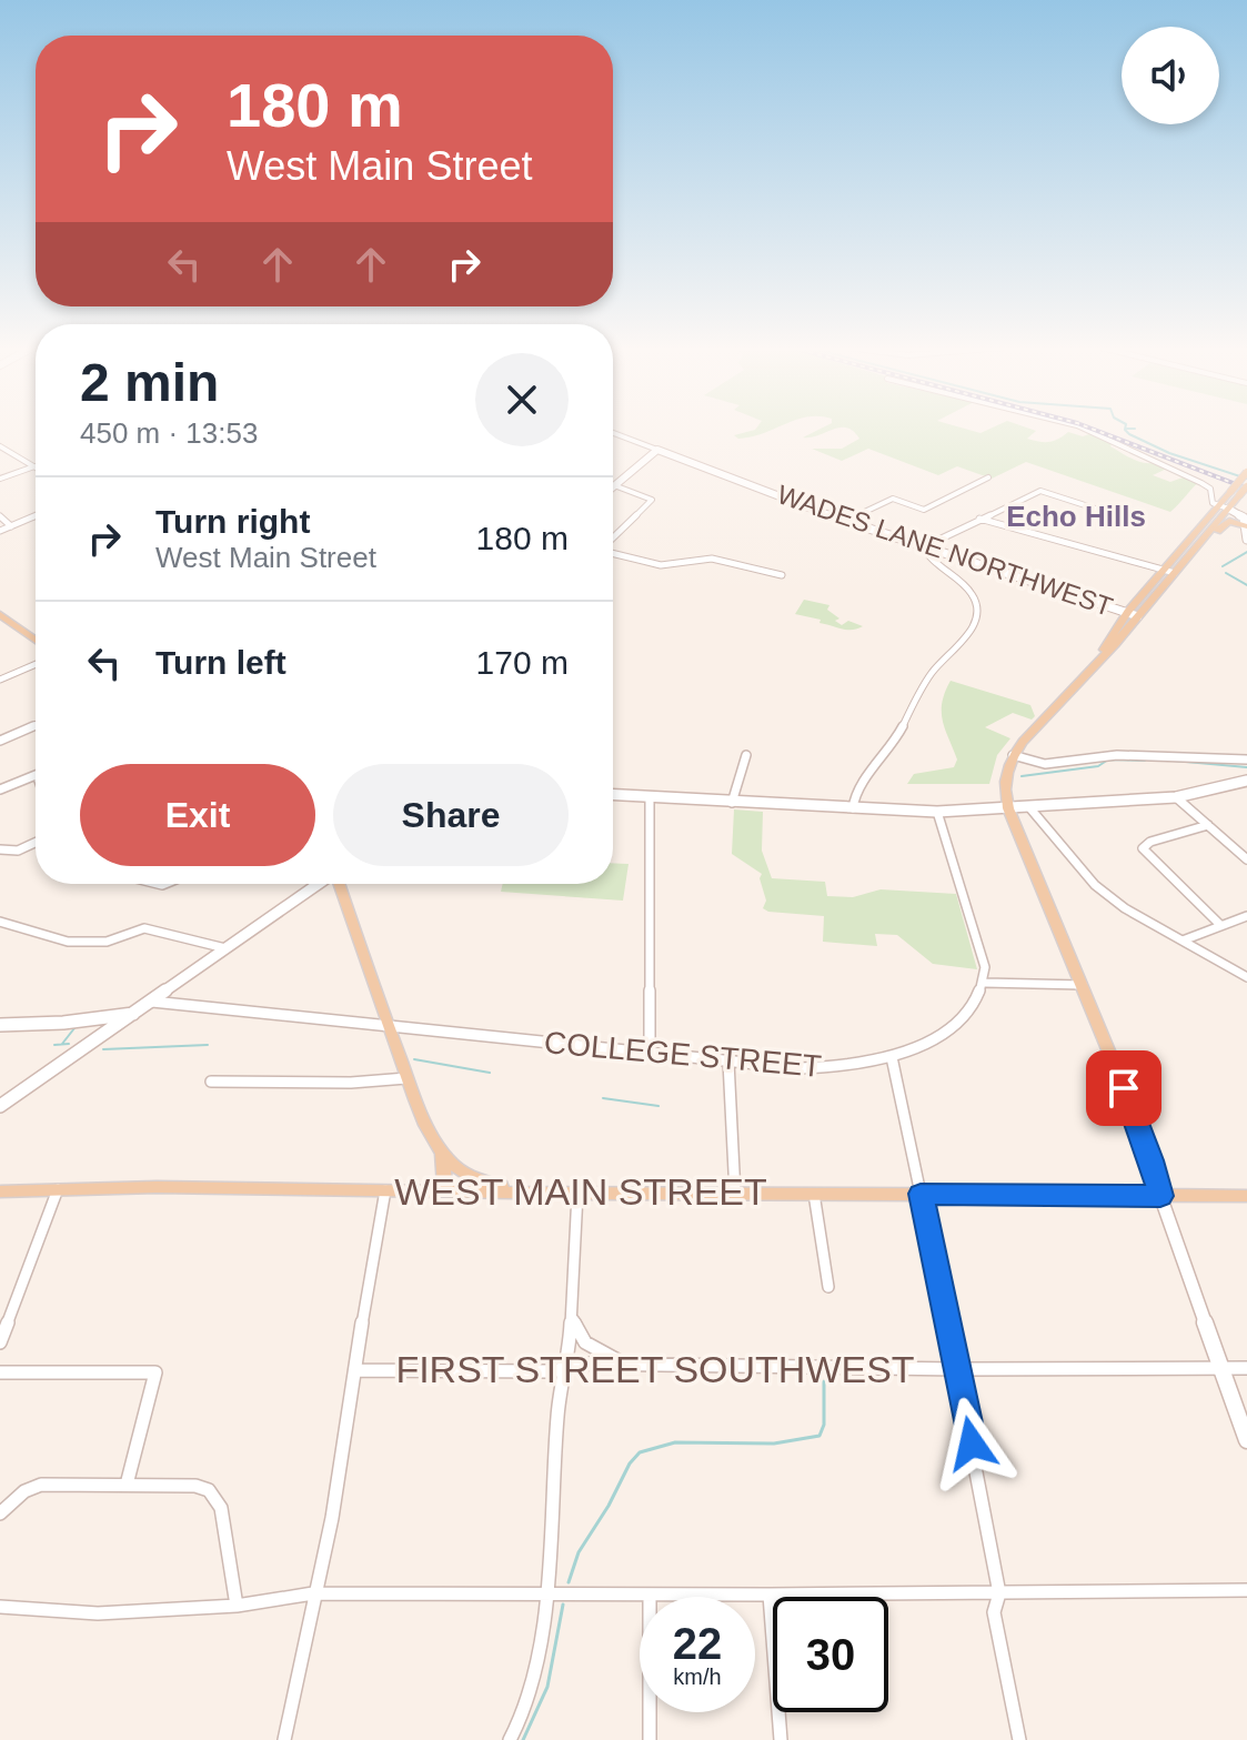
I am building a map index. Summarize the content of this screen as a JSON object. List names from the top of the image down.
{
  "streets": {
    "main road": ["WEST MAIN STREET"],
    "street": ["WADES LANE NORTHWEST", "COLLEGE STREET", "FIRST STREET SOUTHWEST"]
  },
  "districts": ["Echo Hills"],
  "page": {
    "turn": ["180 m", "West Main Street"],
    "heading": ["2 min", "450 m · 13:53"],
    "list": [
      {
        "name": "Turn right",
        "note": "West Main Street",
        "value": "180 m"
      },
      {
        "name": "Turn left",
        "value": "170 m"
      }
    ],
    "buttons": ["Exit", "Share"],
    "speed": "22 km/h",
    "limit": "30"
  }
}
